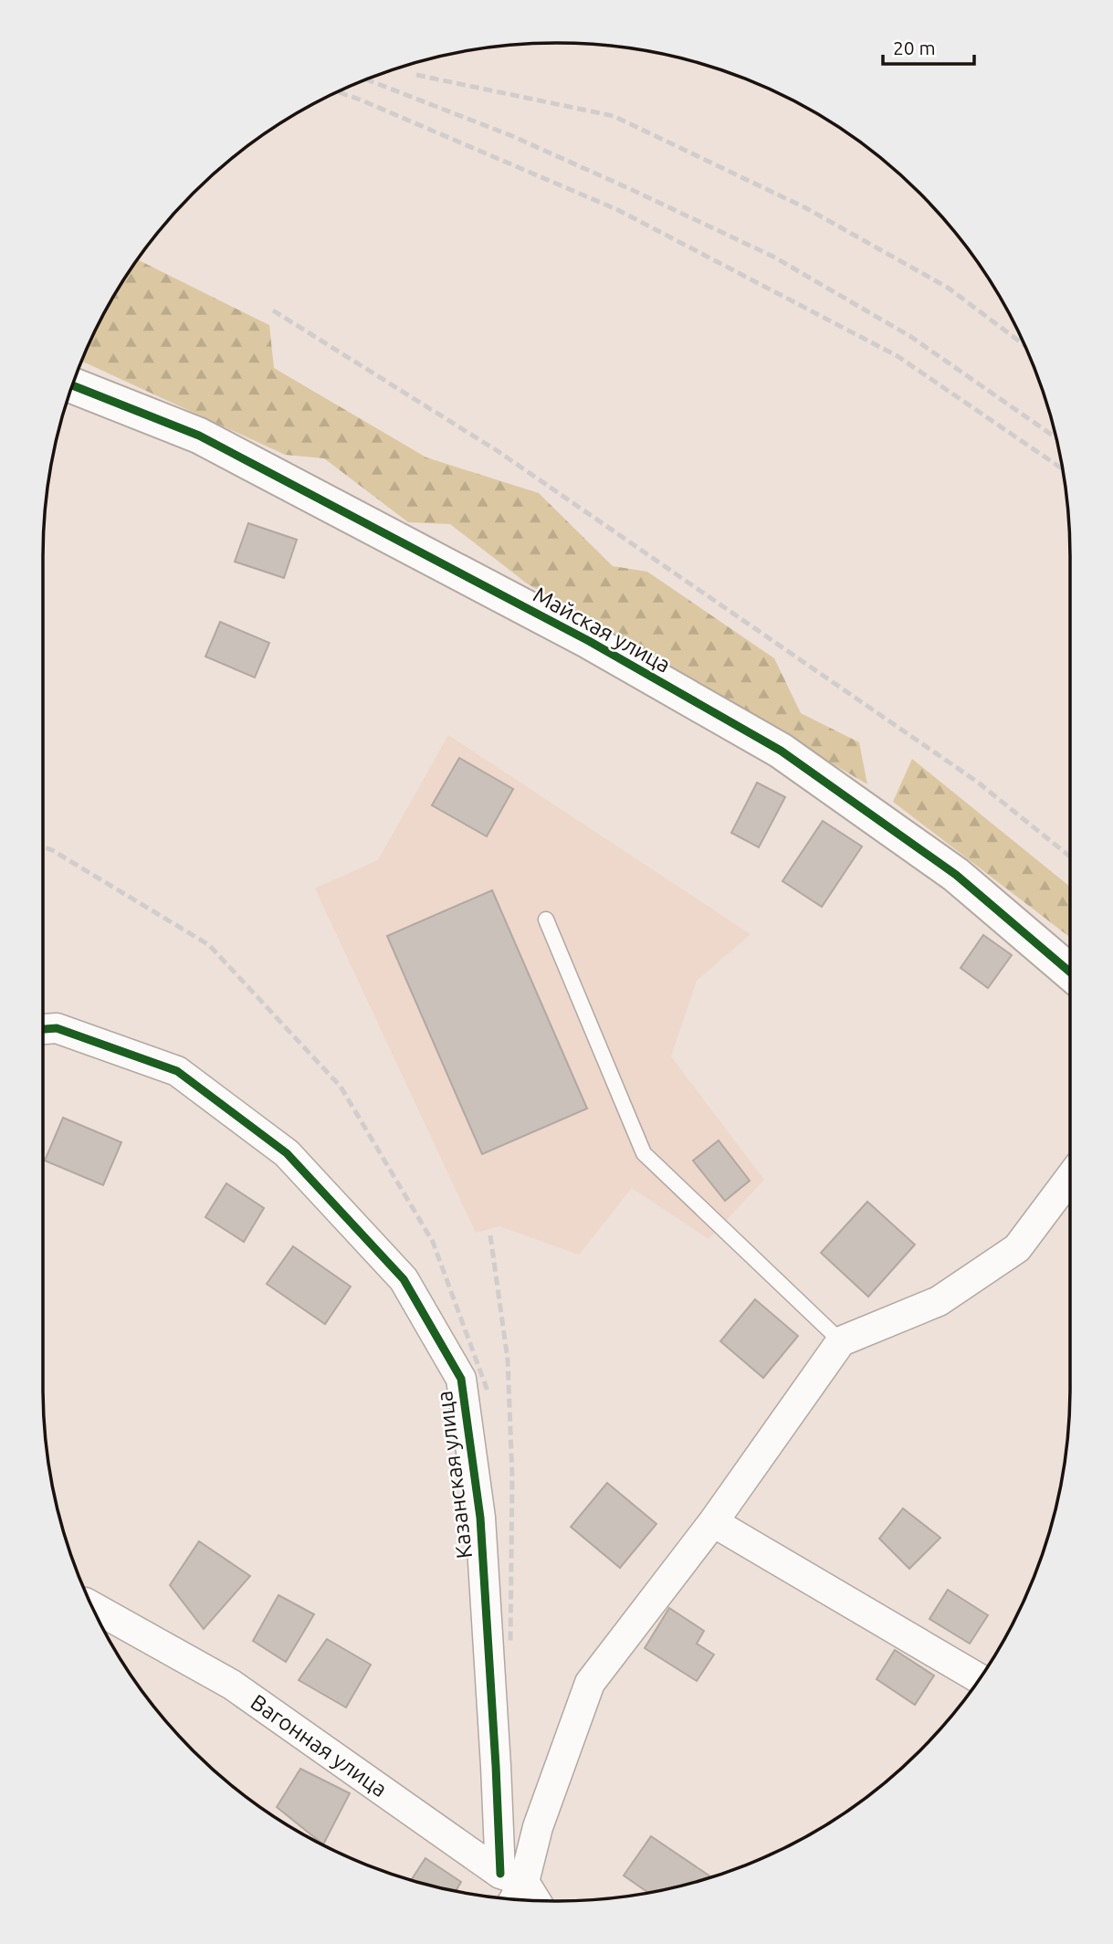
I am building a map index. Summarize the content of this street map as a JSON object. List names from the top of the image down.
{
  "streets": {
    "street": ["Майская улица", "Казанская улица", "Вагонная улица"]
  },
  "crossings": [
    ["Казанская улица", "Вагонная улица"]
  ],
  "scale_bar": "20 m"
}
